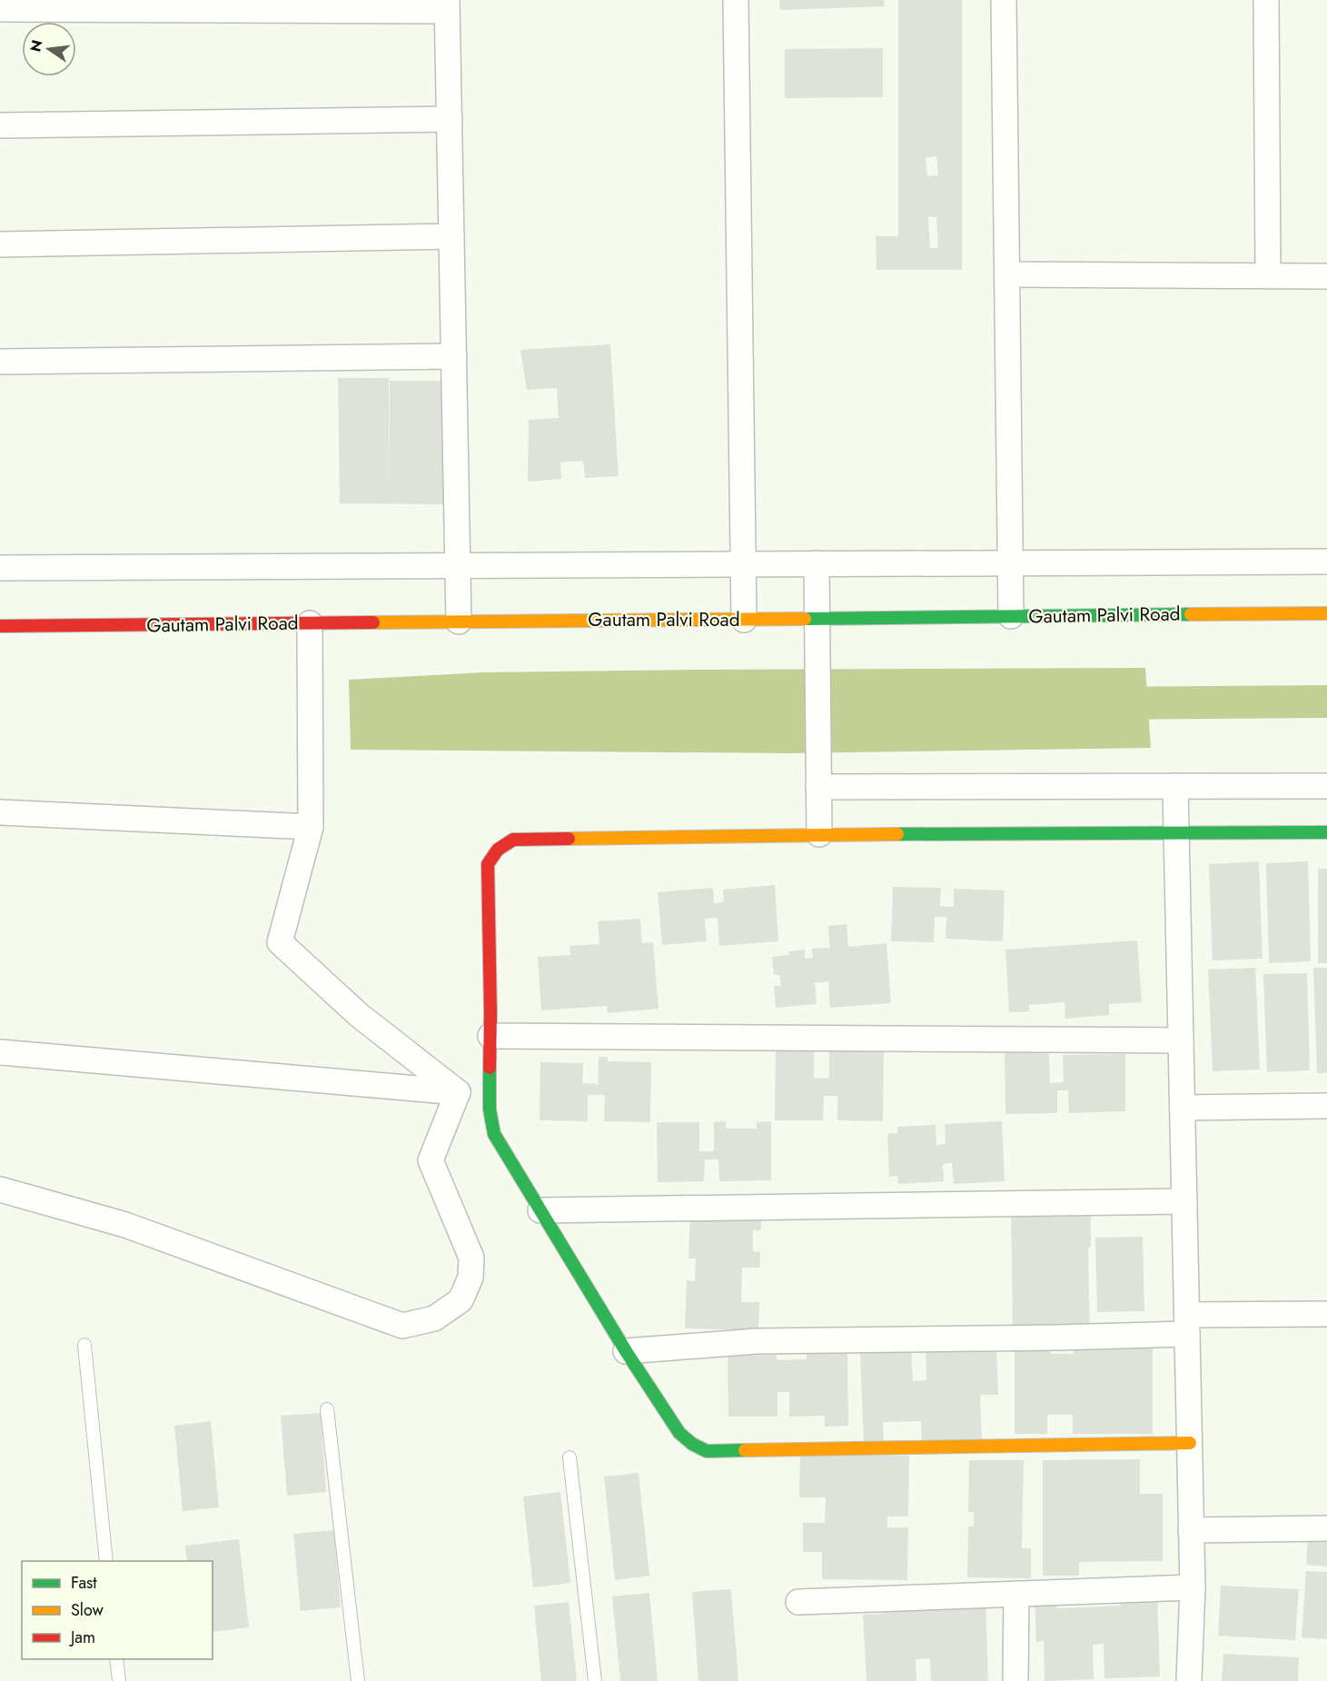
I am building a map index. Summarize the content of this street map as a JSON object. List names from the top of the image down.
{
  "streets": {
    "street": ["Gautam Palvi Road"]
  },
  "legend": ["Fast", "Slow", "Jam"],
  "north": "left"
}
